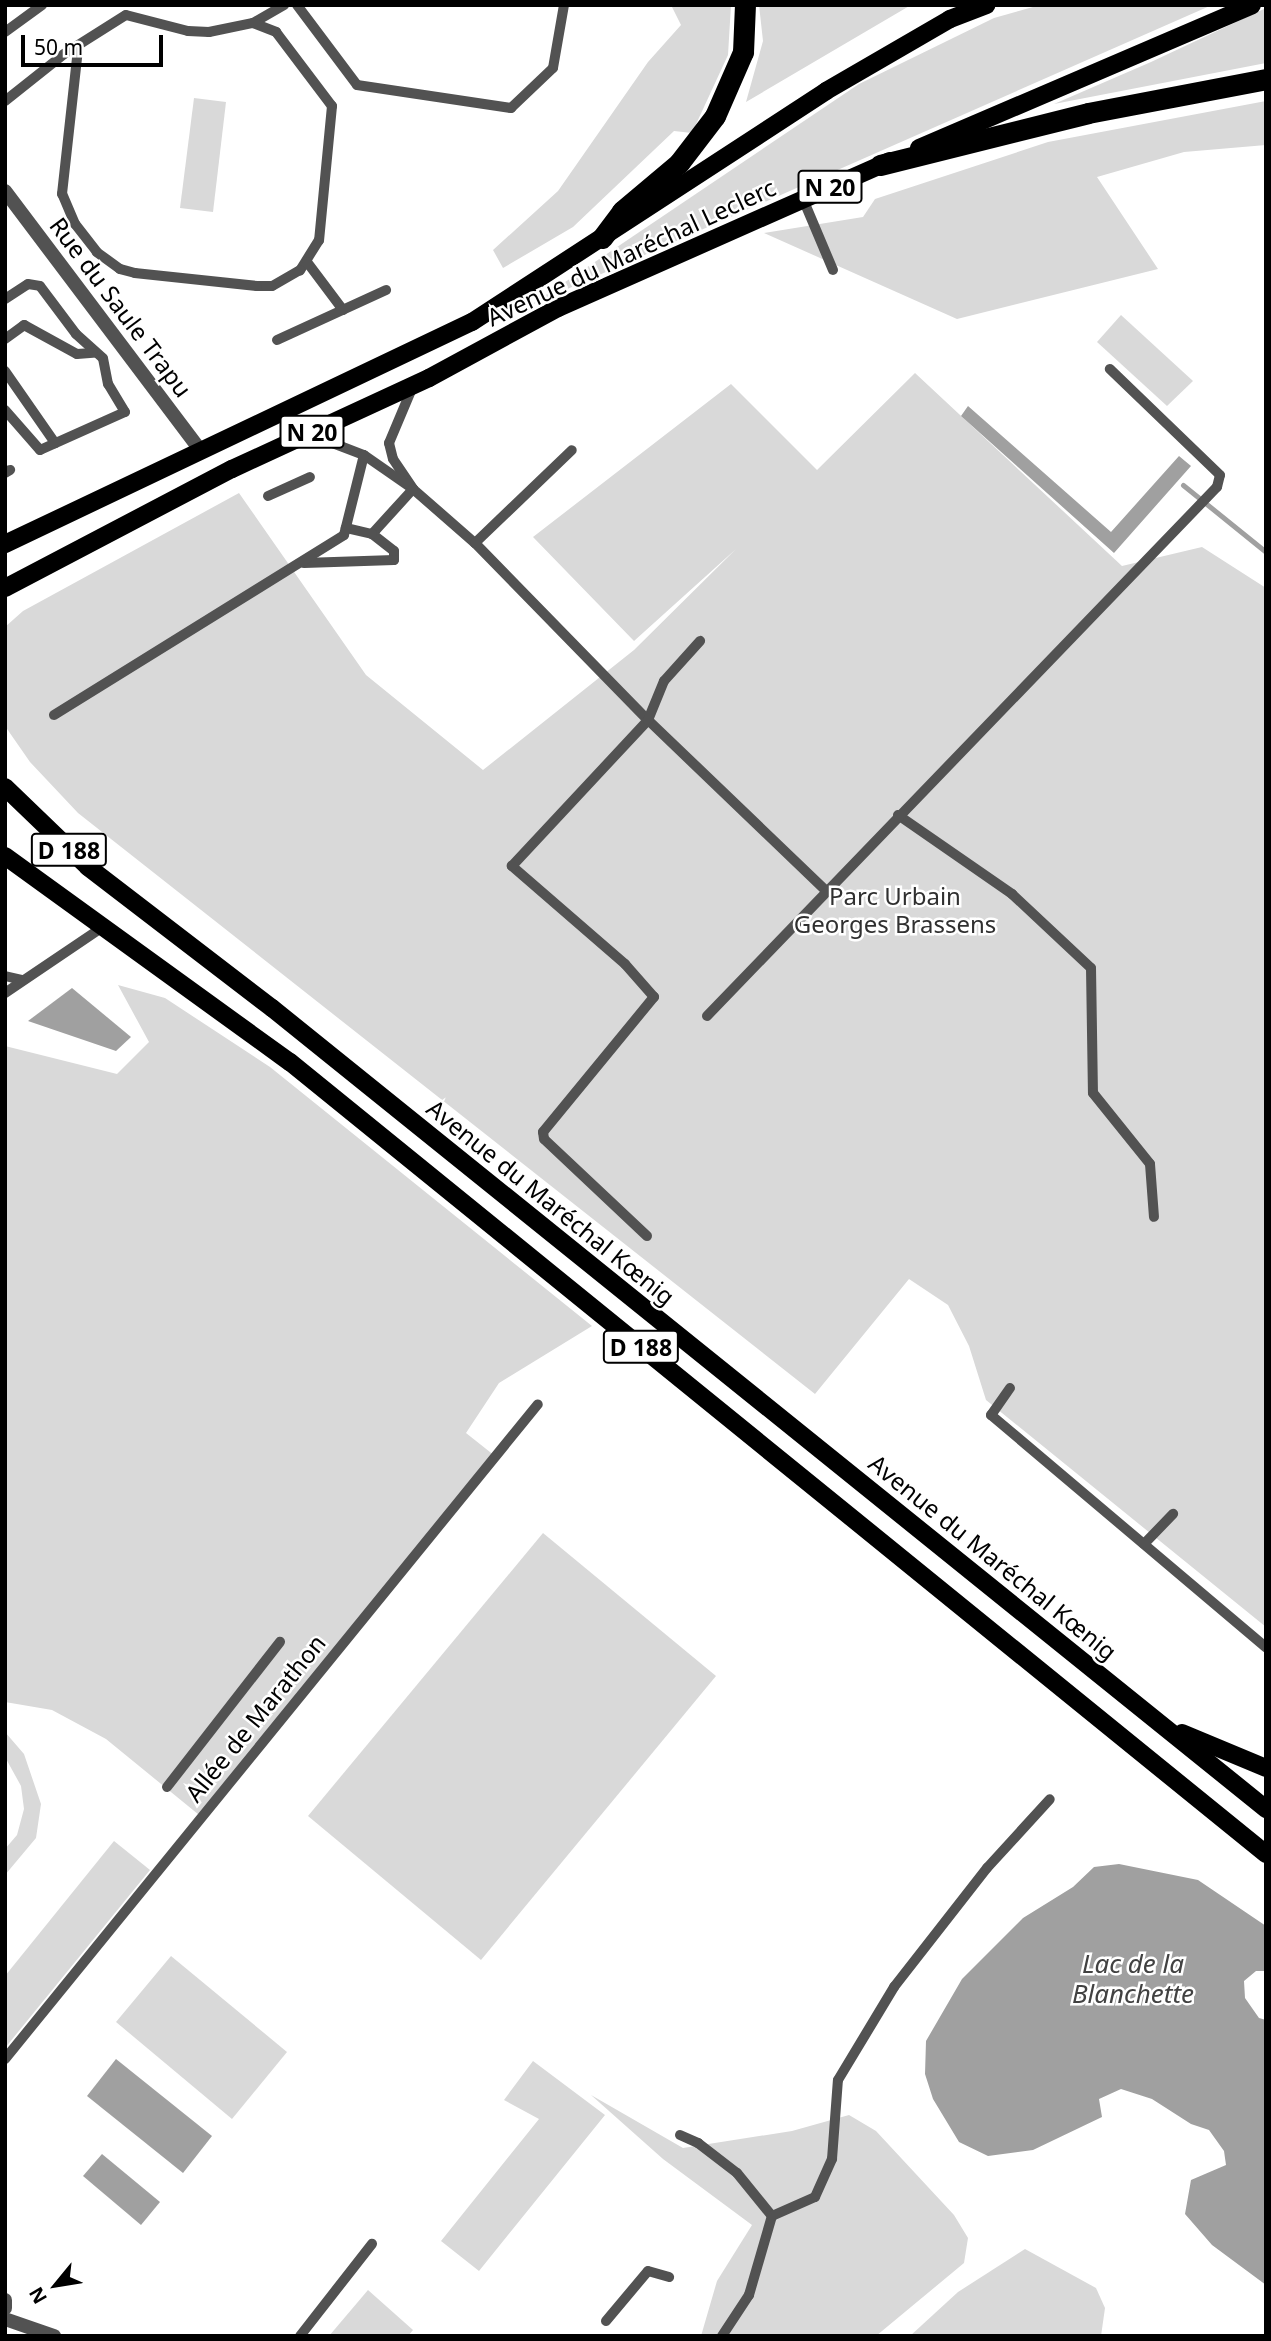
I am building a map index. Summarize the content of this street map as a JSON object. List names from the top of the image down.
{
  "streets": {
    "main road": [
      "N 20",
      "Avenue du Maréchal Leclerc",
      "D 188",
      "Avenue du Maréchal Kœnig"
    ],
    "street": ["Rue du Saule Trapu"],
    "lane": ["Allée de Marathon"]
  },
  "crossings": [
    ["Avenue du Maréchal Leclerc", "Rue du Saule Trapu"]
  ],
  "water": ["Lac de la Blanchette"],
  "parks": ["Parc Urbain Georges Brassens"],
  "scale_bar": "50 m",
  "north": "bottom left"
}
